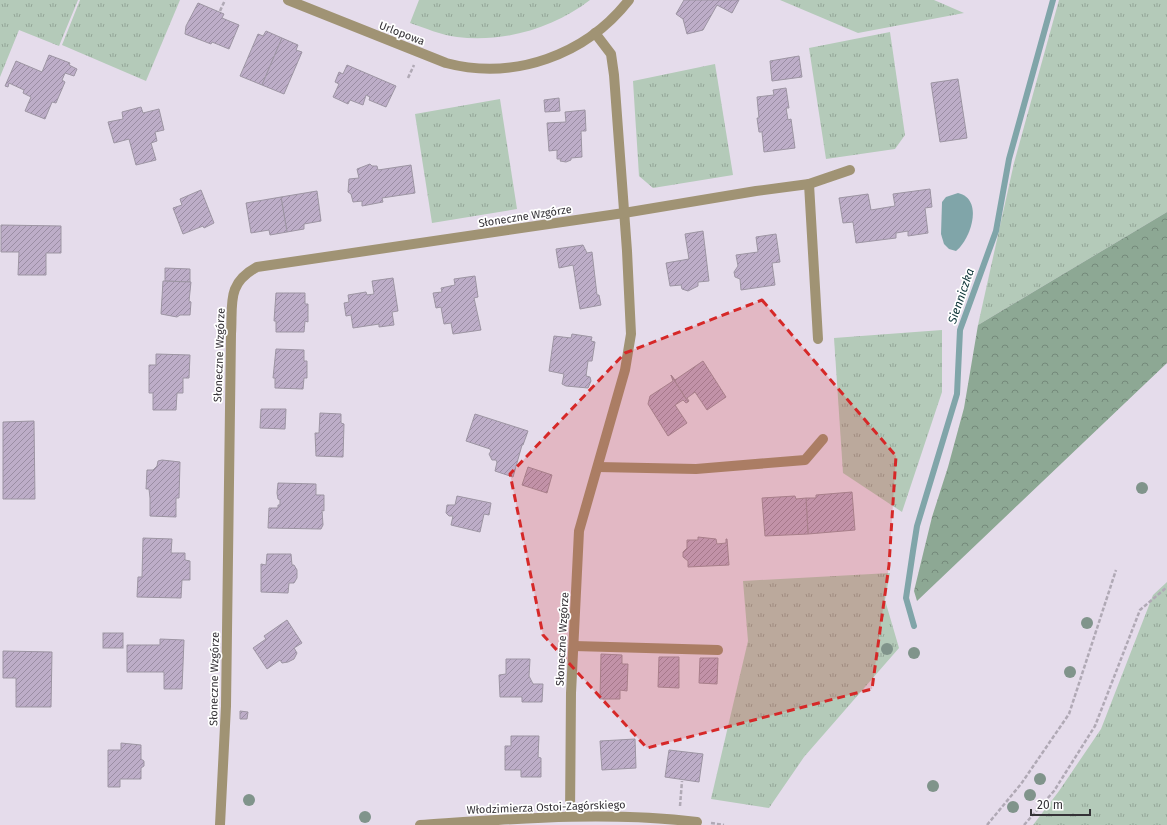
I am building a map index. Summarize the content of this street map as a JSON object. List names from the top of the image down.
{
  "streets": {
    "street": ["Urlopowa", "Słoneczne Wzgórze", "Włodzimierza Ostoi-Zagórskiego"]
  },
  "crossings": [
    ["Urlopowa", "Słoneczne Wzgórze"],
    ["Słoneczne Wzgórze", "Włodzimierza Ostoi-Zagórskiego"]
  ],
  "water": ["Sienniczka"],
  "scale_bar": "20 m"
}
